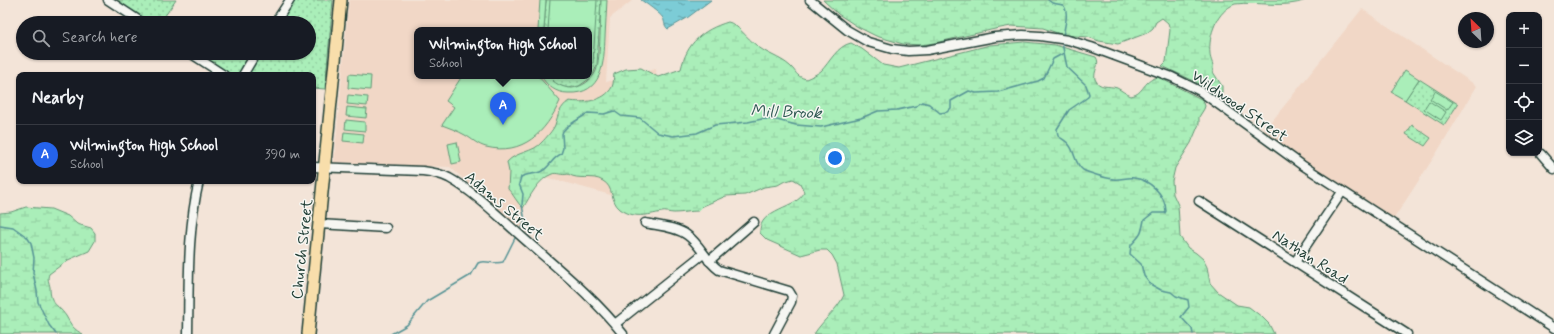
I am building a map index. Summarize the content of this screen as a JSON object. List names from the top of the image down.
{
  "streets": {
    "main road": ["Church Street"],
    "street": ["Wildwood Street", "Adams Street", "Nathan Road"]
  },
  "crossings": [
    ["Adams Street", "Church Street"]
  ],
  "water": ["Mill Brook"],
  "north": "top left",
  "page": {
    "map_buttons": ["+", "−"],
    "search": "Search here",
    "popup": ["Wilmington High School", "School"],
    "heading": "Nearby",
    "pins": "A",
    "list": [
      {
        "mark": "A",
        "name": "Wilmington High School",
        "note": "School",
        "value": "390 m"
      }
    ]
  }
}
